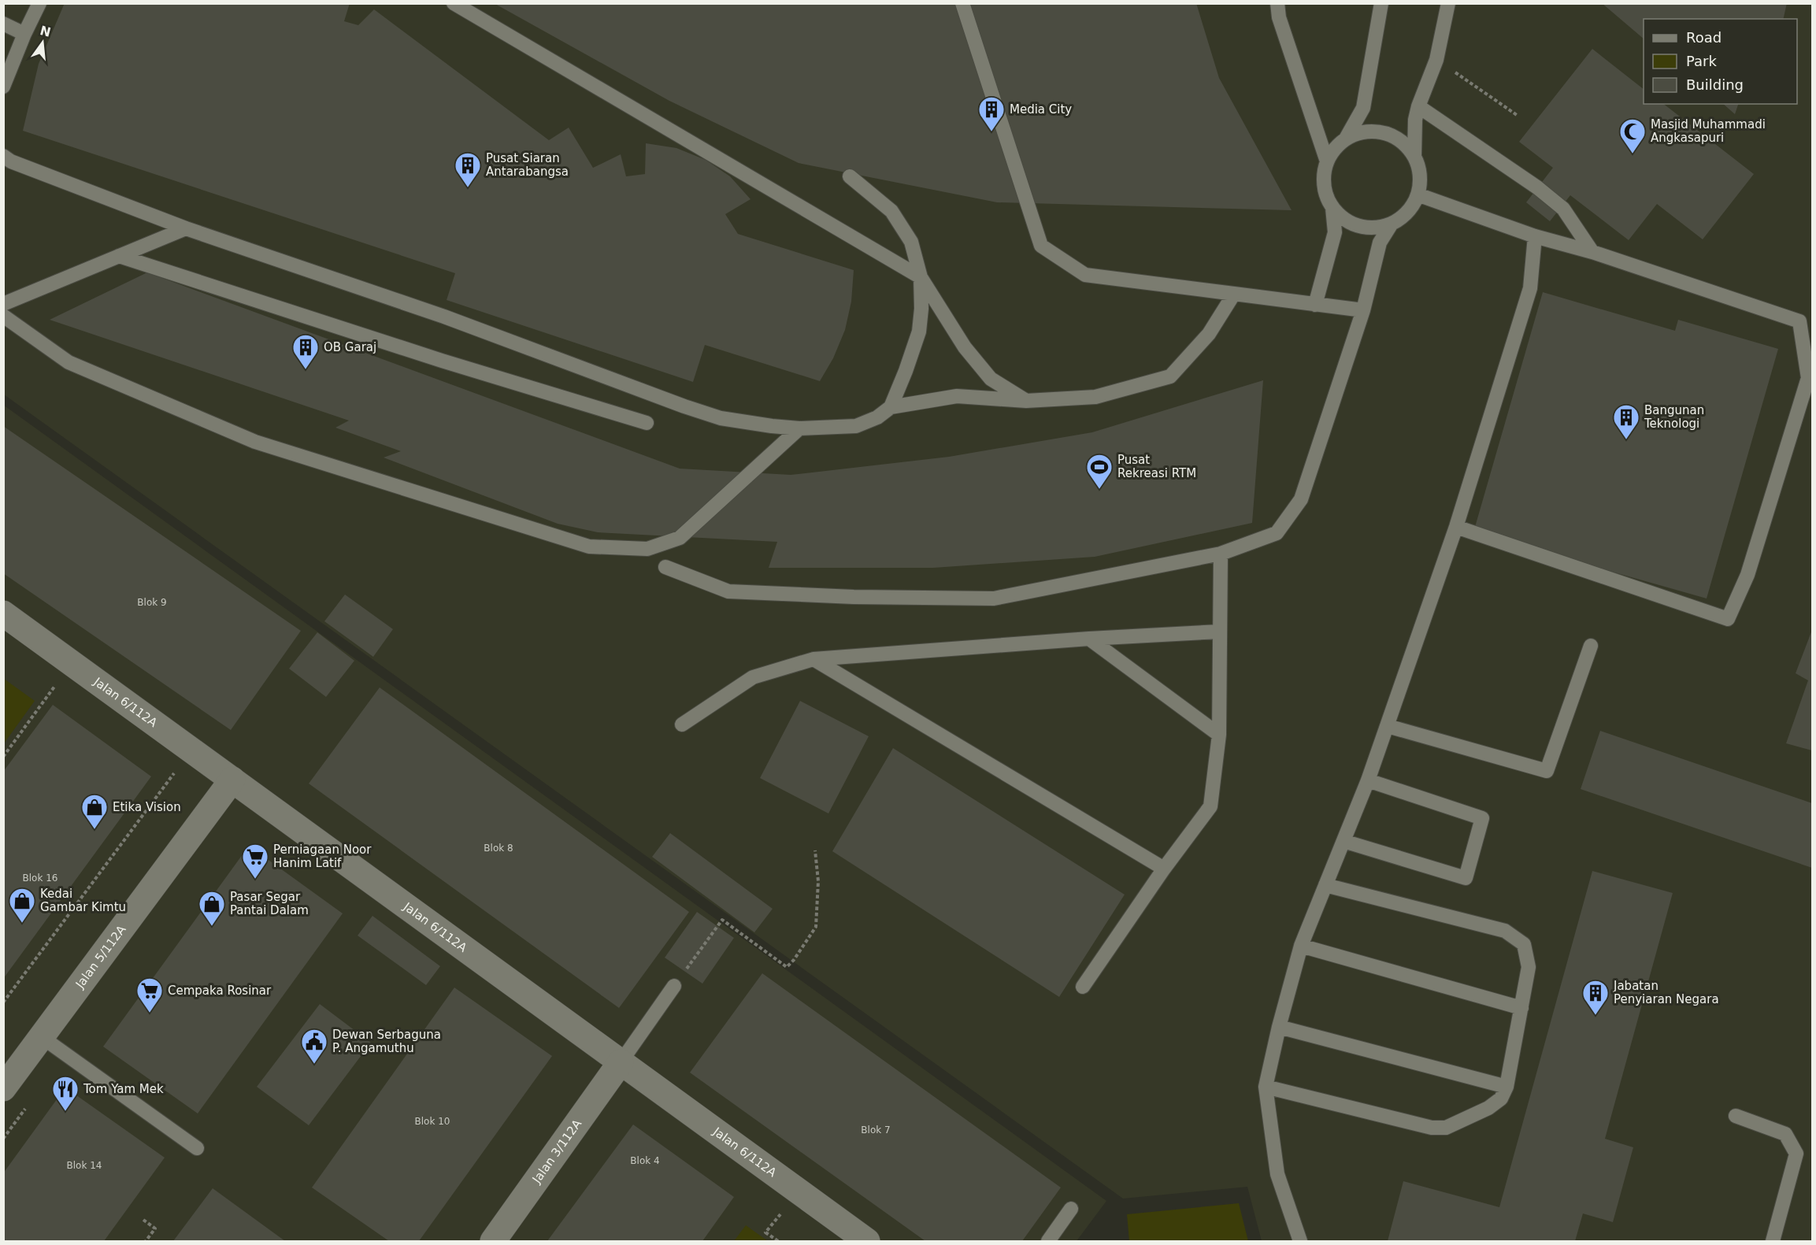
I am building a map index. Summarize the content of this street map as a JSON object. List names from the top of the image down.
{
  "streets": {
    "street": ["Jalan 6/112A", "Jalan 5/112A", "Jalan 3/112A"]
  },
  "crossings": [
    ["Jalan 6/112A", "Jalan 5/112A"],
    ["Jalan 6/112A", "Jalan 3/112A"]
  ],
  "places": {
    "building": [
      "Media City",
      "Pusat Siaran Antarabangsa",
      "OB Garaj",
      "Bangunan Teknologi",
      "Jabatan Penyiaran Negara"
    ],
    "mosque": ["Masjid Muhammadi Angkasapuri"],
    "sports": ["Pusat Rekreasi RTM"],
    "shop": ["Etika Vision", "Kedai Gambar Kimtu", "Pasar Segar Pantai Dalam"],
    "supermarket": ["Perniagaan Noor Hanim Latif", "Cempaka Rosinar"],
    "public building": ["Dewan Serbaguna P. Angamuthu"],
    "restaurant": ["Tom Yam Mek"]
  },
  "house_numbers": [
    "Blok 9",
    "Blok 8",
    "Blok 16",
    "Blok 10",
    "Blok 7",
    "Blok 4",
    "Blok 14"
  ],
  "legend": ["Road", "Park", "Building"],
  "north": "top"
}
